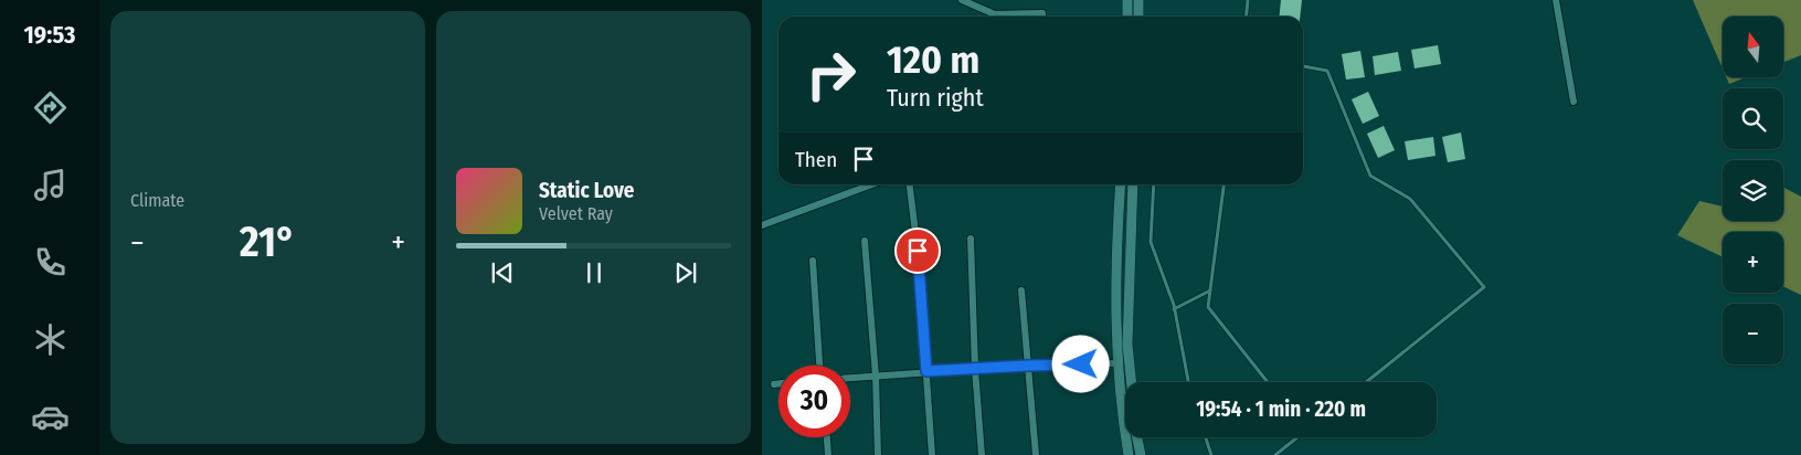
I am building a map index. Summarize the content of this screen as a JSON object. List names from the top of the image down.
{
  "north": "top",
  "page": {
    "tabs": "19:53",
    "tile": "Climate",
    "map_buttons": ["+", "−"],
    "turn": ["120 m", "Turn right"],
    "then": "Then",
    "song": ["Static Love", "Velvet Ray"],
    "heat": ["−", "21°", "+"],
    "limit": "30",
    "trip": "19:54 · 1 min · 220 m"
  }
}
